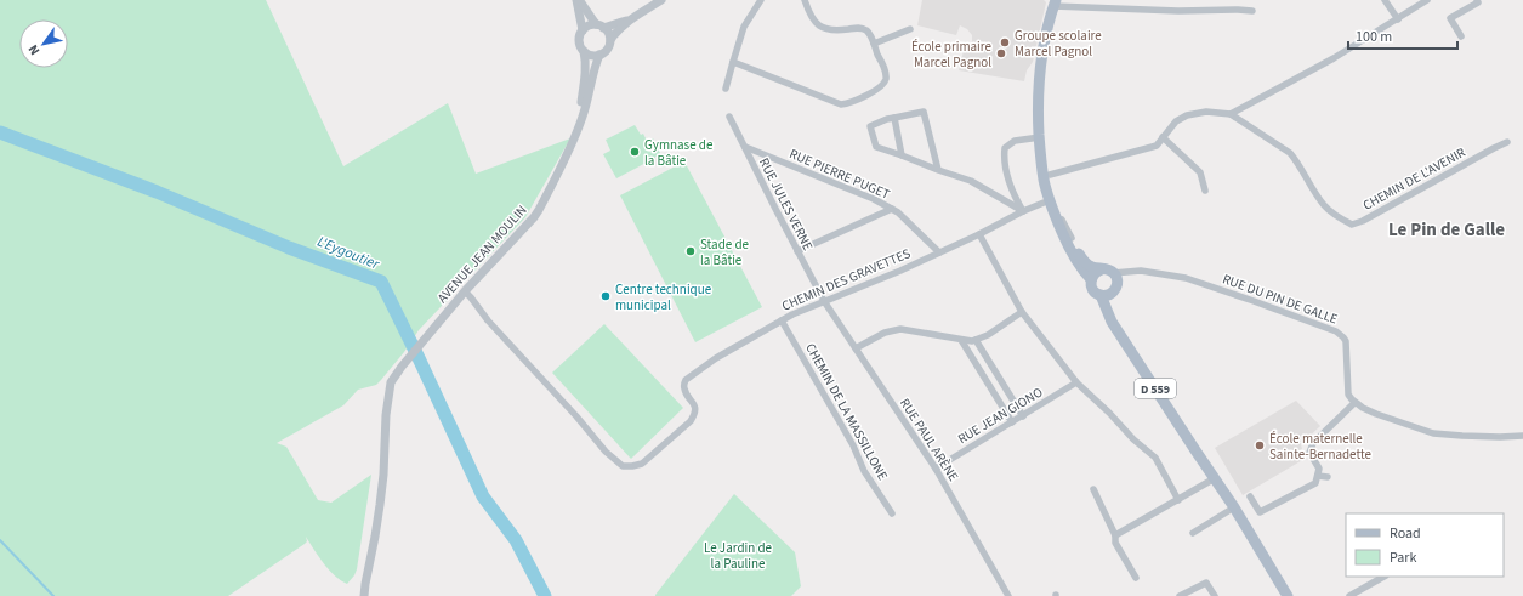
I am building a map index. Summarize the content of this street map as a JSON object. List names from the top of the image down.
{
  "streets": {
    "main road": ["D 559"],
    "street": [
      "RUE PIERRE PUGET",
      "CHEMIN DE L'AVENIR",
      "RUE JULES VERNE",
      "AVENUE JEAN MOULIN",
      "CHEMIN DES GRAVETTES",
      "RUE DU PIN DE GALLE",
      "CHEMIN DE LA MASSILLONE",
      "RUE JEAN GIONO",
      "RUE PAUL ARÈNE"
    ]
  },
  "crossings": [
    ["RUE PIERRE PUGET", "RUE JULES VERNE"],
    ["RUE PIERRE PUGET", "CHEMIN DES GRAVETTES"],
    ["RUE JULES VERNE", "CHEMIN DES GRAVETTES"],
    ["RUE JULES VERNE", "RUE PAUL ARÈNE"],
    ["AVENUE JEAN MOULIN", "CHEMIN DES GRAVETTES"],
    ["CHEMIN DES GRAVETTES", "CHEMIN DE LA MASSILLONE"],
    ["CHEMIN DES GRAVETTES", "RUE PAUL ARÈNE"],
    ["RUE DU PIN DE GALLE", "D 559"],
    ["RUE JEAN GIONO", "RUE PAUL ARÈNE"]
  ],
  "districts": ["Le Pin de Galle"],
  "water": ["L'Eygoutier"],
  "parks": ["Le Jardin de la Pauline"],
  "places": [
    "Groupe scolaire Marcel Pagnol",
    "École primaire Marcel Pagnol",
    "Gymnase de la Bâtie",
    "Stade de la Bâtie",
    "Centre technique municipal",
    "École maternelle Sainte-Bernadette"
  ],
  "legend": ["Road", "Park"],
  "scale_bar": "100 m",
  "north": "bottom left"
}
